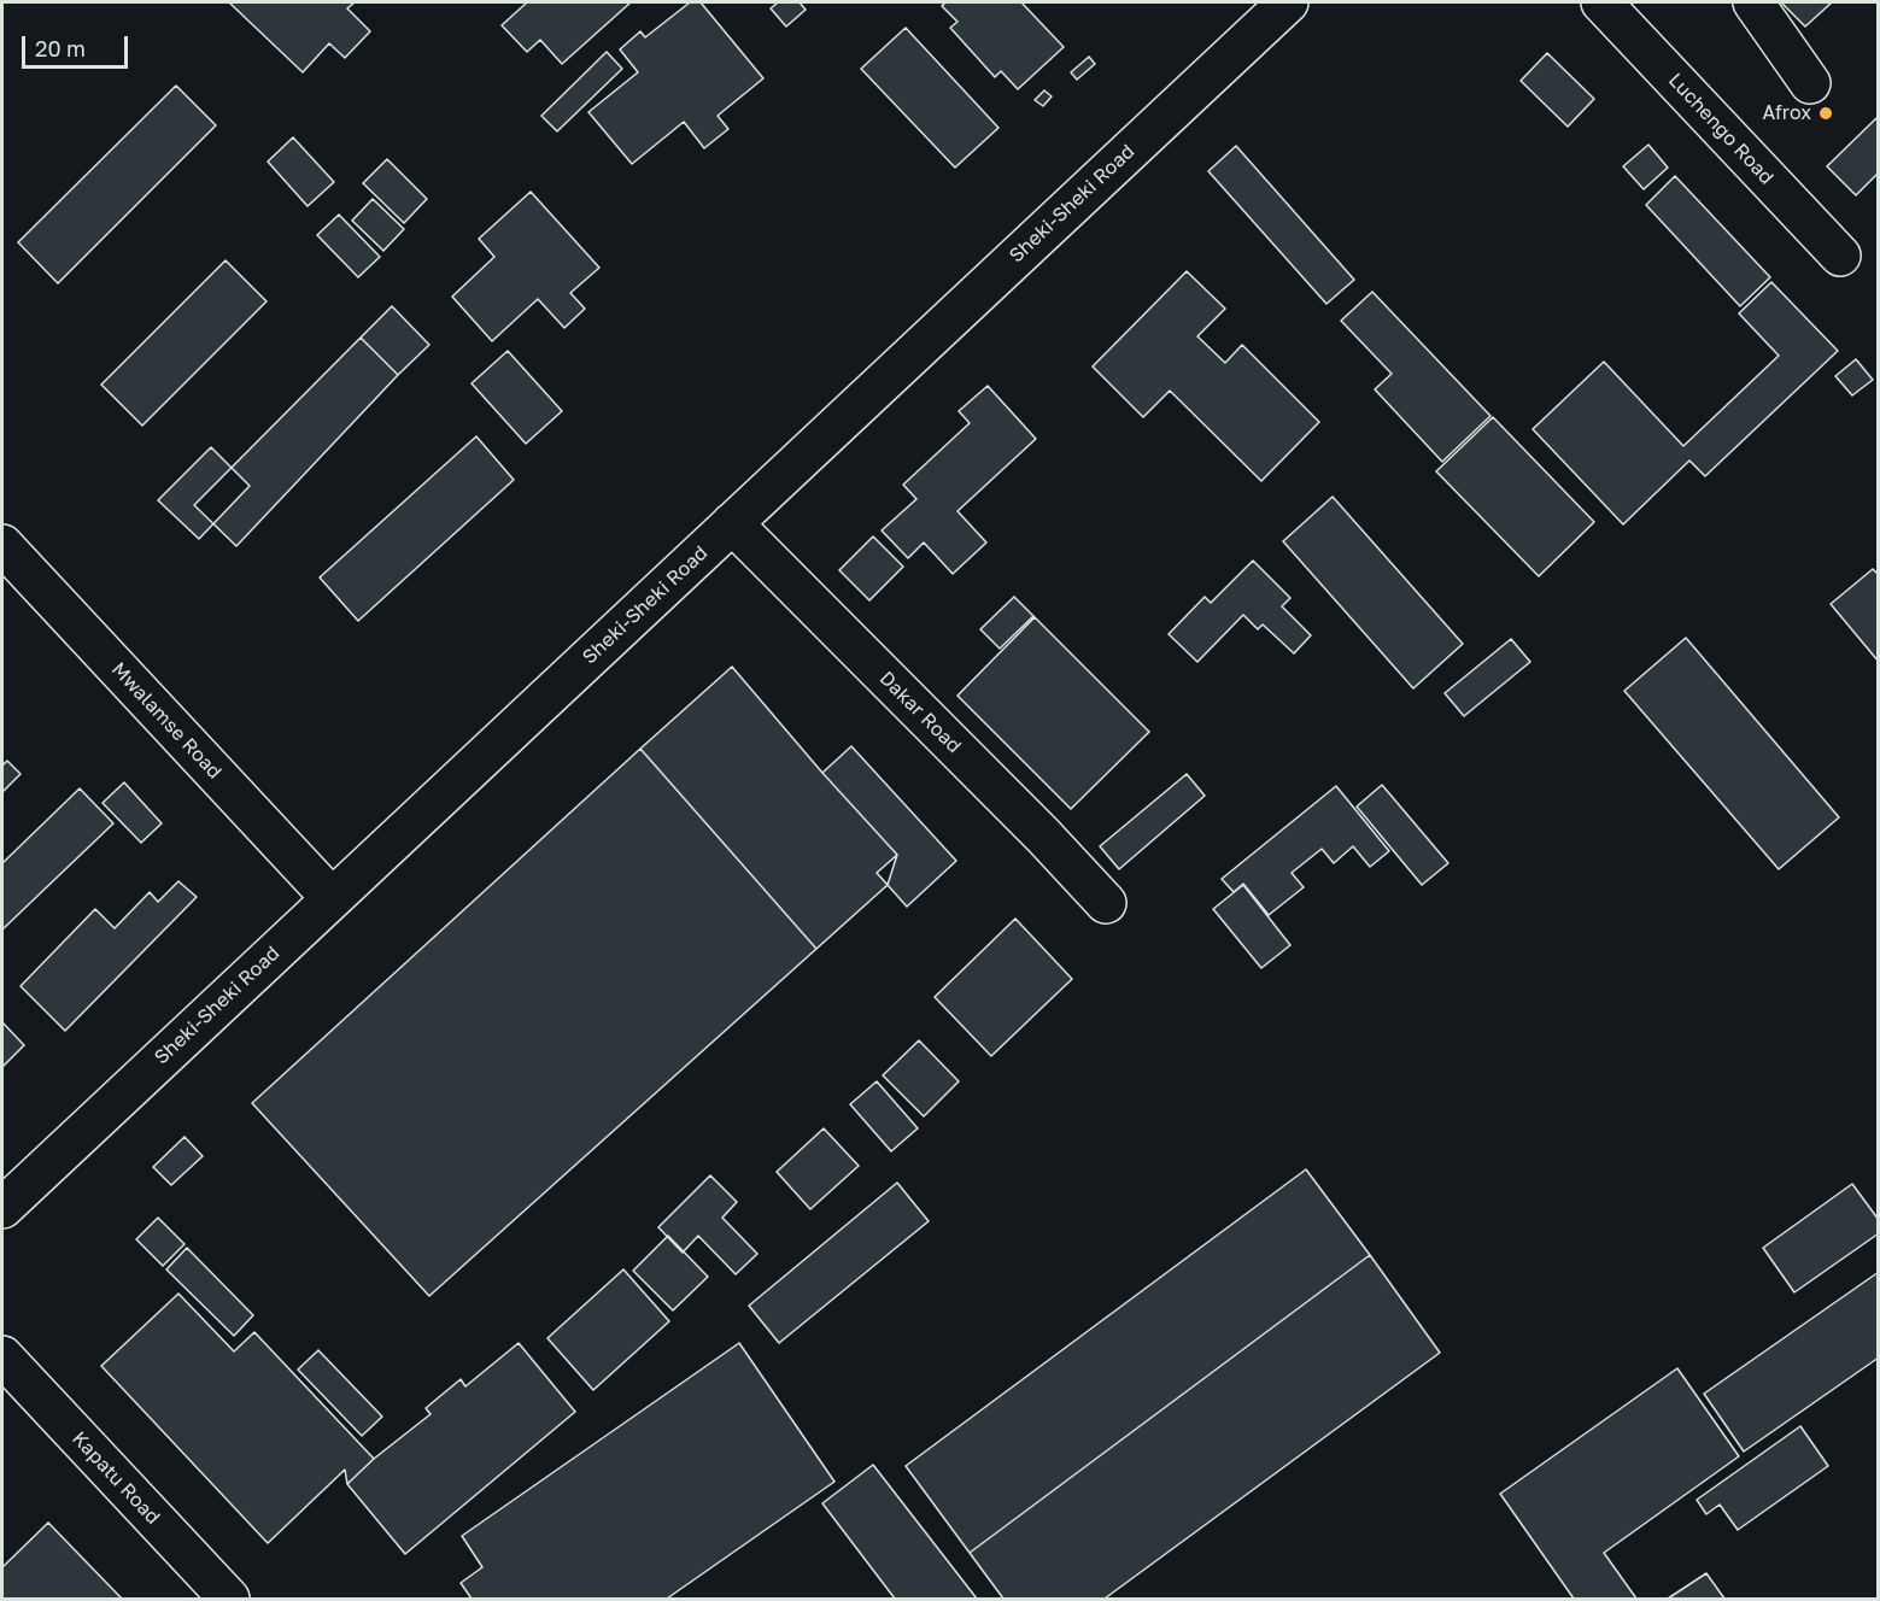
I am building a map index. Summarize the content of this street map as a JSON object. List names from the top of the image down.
{
  "streets": {
    "street": [
      "Luchengo Road",
      "Sheki-Sheki Road",
      "Dakar Road",
      "Mwalamse Road",
      "Kapatu Road"
    ]
  },
  "crossings": [
    ["Sheki-Sheki Road", "Dakar Road"],
    ["Sheki-Sheki Road", "Mwalamse Road"]
  ],
  "places": ["Afrox"],
  "scale_bar": "20 m"
}
